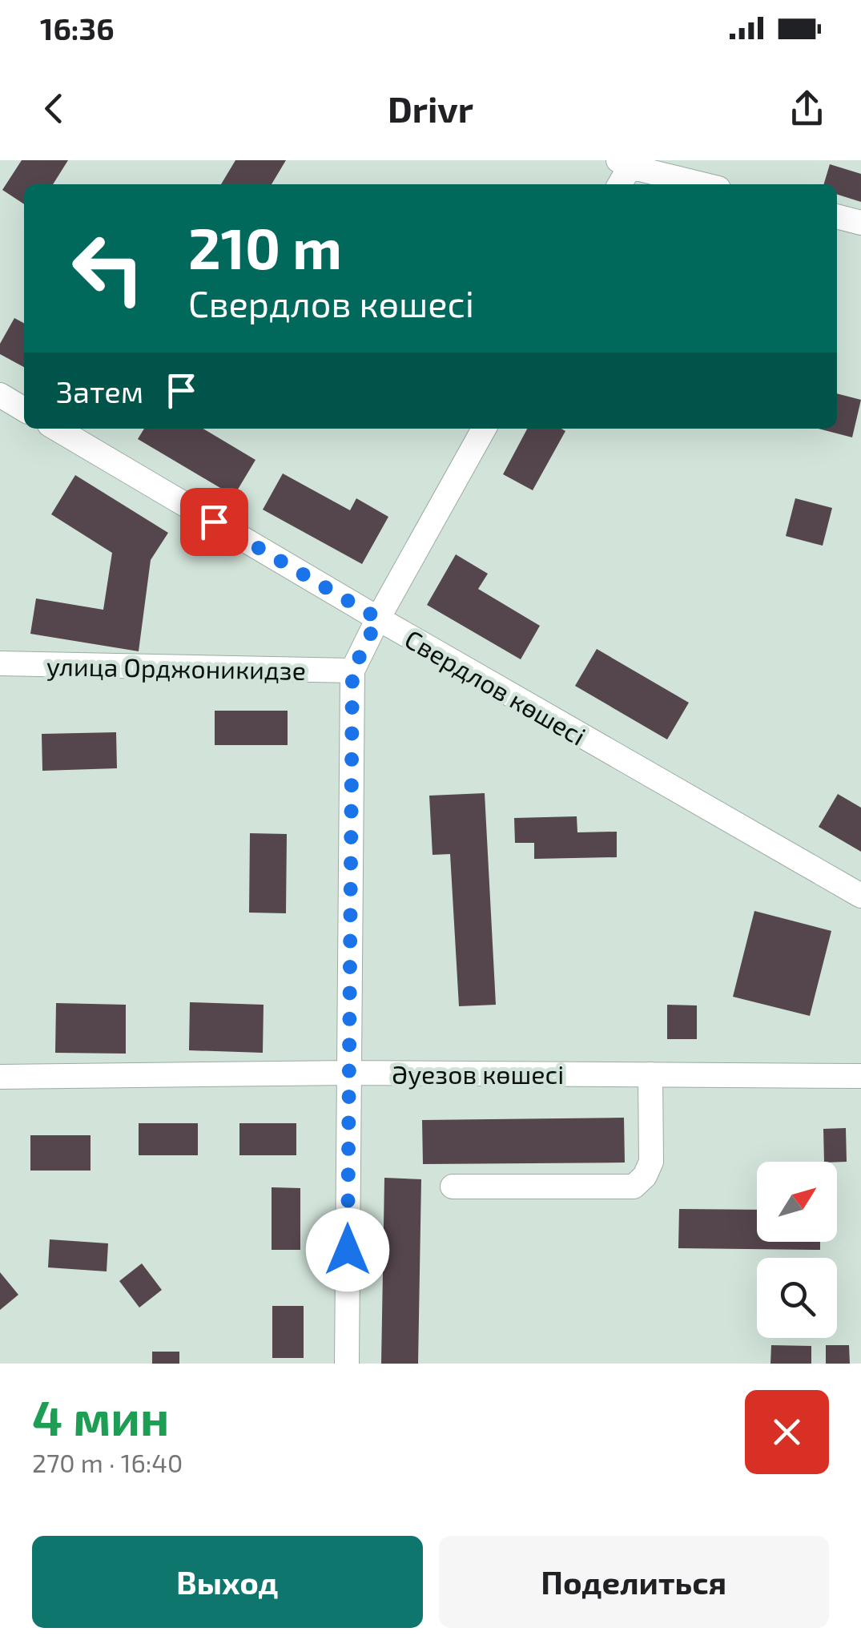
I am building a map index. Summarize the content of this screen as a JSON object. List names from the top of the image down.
{
  "streets": {
    "street": ["улица Орджоникидзе", "Свердлов көшесі", "Әуезов көшесі"]
  },
  "north": "top right",
  "page": {
    "status": "16:36",
    "header": "Drivr",
    "turn": ["210 m", "Свердлов көшесі"],
    "then": "Затем",
    "heading": ["4 мин", "270 m · 16:40"],
    "buttons": ["Выход", "Поделиться"]
  }
}
